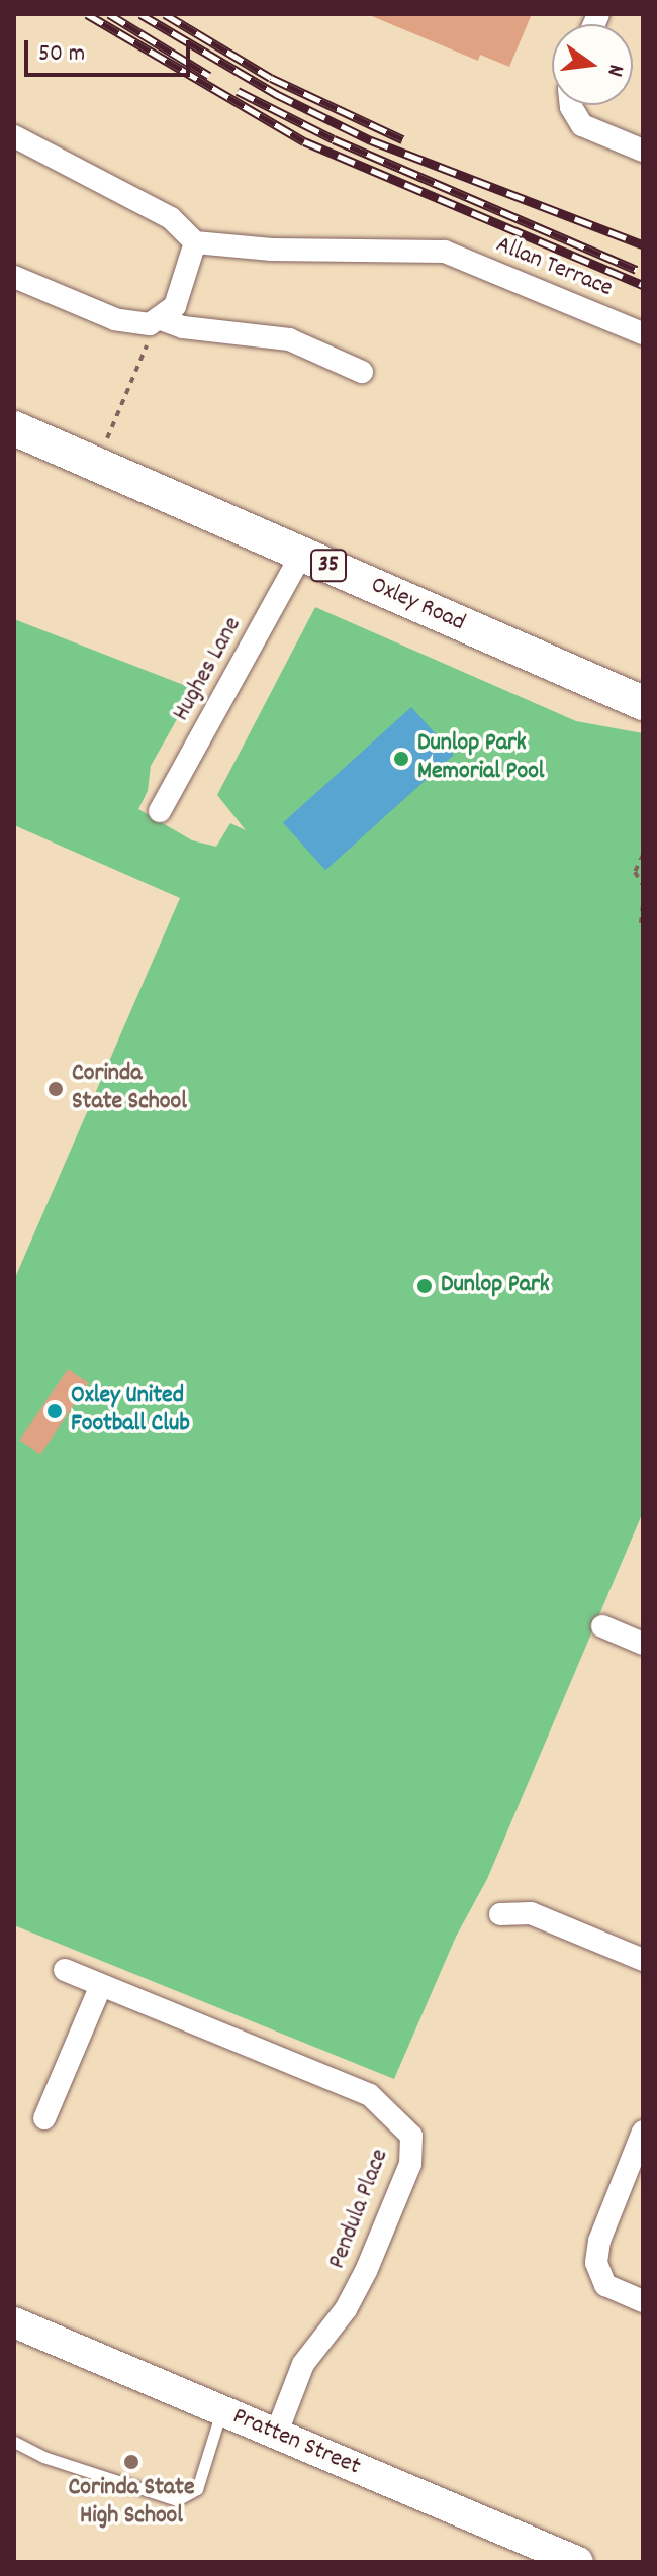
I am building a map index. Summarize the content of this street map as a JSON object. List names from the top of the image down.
{
  "streets": {
    "main road": ["35", "Oxley Road"],
    "street": [
      "Allan Terrace",
      "Hughes Lane",
      "Pendula Place",
      "Pratten Street"
    ]
  },
  "crossings": [
    ["Oxley Road", "Hughes Lane"],
    ["Pendula Place", "Pratten Street"]
  ],
  "places": [
    "Dunlop Park Memorial Pool",
    "Corinda State School",
    "Dunlop Park",
    "Oxley United Football Club",
    "Corinda State High School"
  ],
  "scale_bar": "50 m",
  "north": "right"
}
